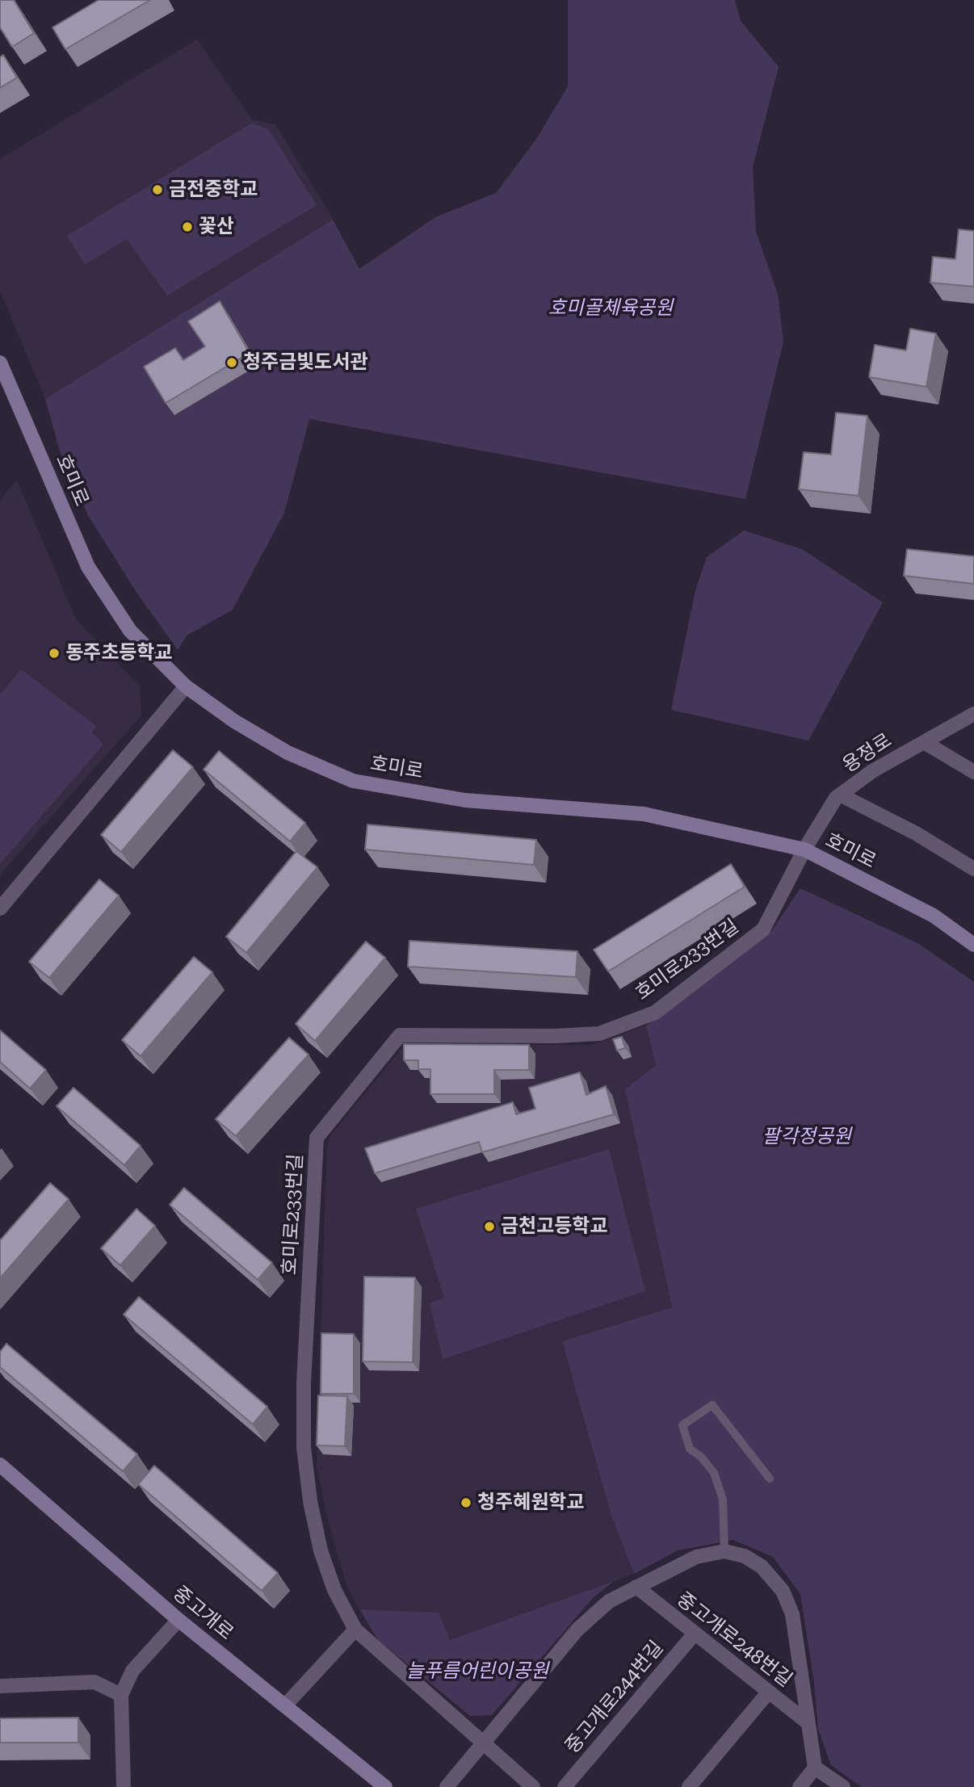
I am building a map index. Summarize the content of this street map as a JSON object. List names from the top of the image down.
{
  "streets": {
    "street": [
      "호미로",
      "용정로",
      "호미로233번길",
      "중고개로",
      "중고개로248번길",
      "중고개로244번길"
    ]
  },
  "crossings": [
    ["호미로", "용정로"],
    ["호미로", "호미로233번길"],
    ["용정로", "호미로233번길"],
    ["중고개로248번길", "중고개로244번길"]
  ],
  "parks": ["호미골체육공원", "팔각정공원", "늘푸름어린이공원"],
  "places": [
    "금전중학교",
    "꽃산",
    "청주금빛도서관",
    "동주초등학교",
    "금천고등학교",
    "청주혜원학교"
  ]
}
